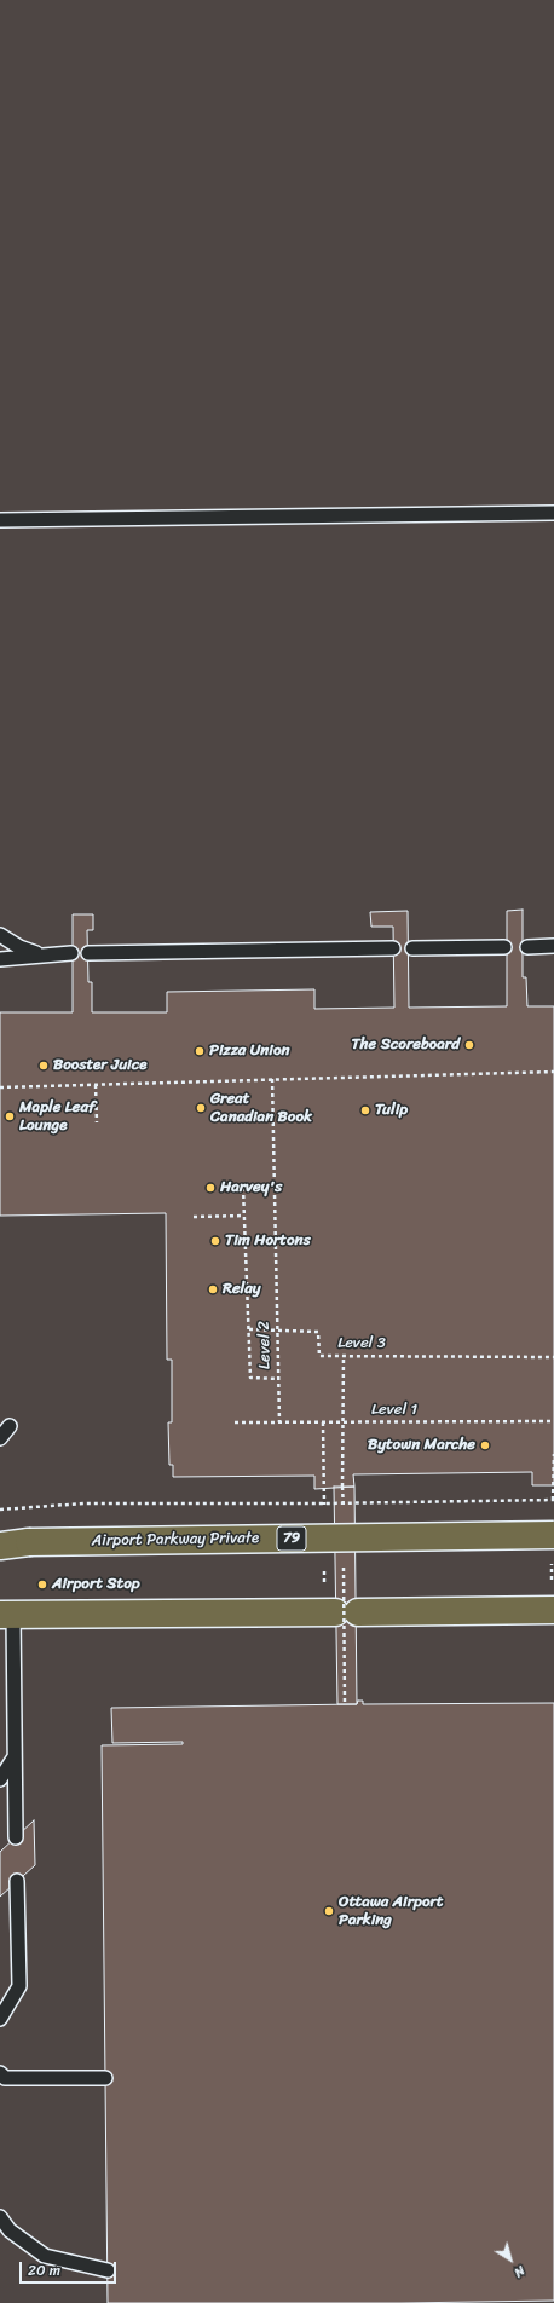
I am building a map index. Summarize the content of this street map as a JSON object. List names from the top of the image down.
{
  "streets": {
    "highway": ["79", "Airport Parkway Private"],
    "path": ["Level 3", "Level 2", "Level 1"]
  },
  "crossings": [
    ["Level 2", "Level 1"]
  ],
  "places": [
    "The Scoreboard",
    "Pizza Union",
    "Booster Juice",
    "Great Canadian Book",
    "Tulip",
    "Maple Leaf Lounge",
    "Harvey's",
    "Tim Hortons",
    "Relay",
    "Bytown Marche",
    "Airport Stop",
    "Ottawa Airport Parking"
  ],
  "scale_bar": "20 m",
  "north": "bottom right"
}
